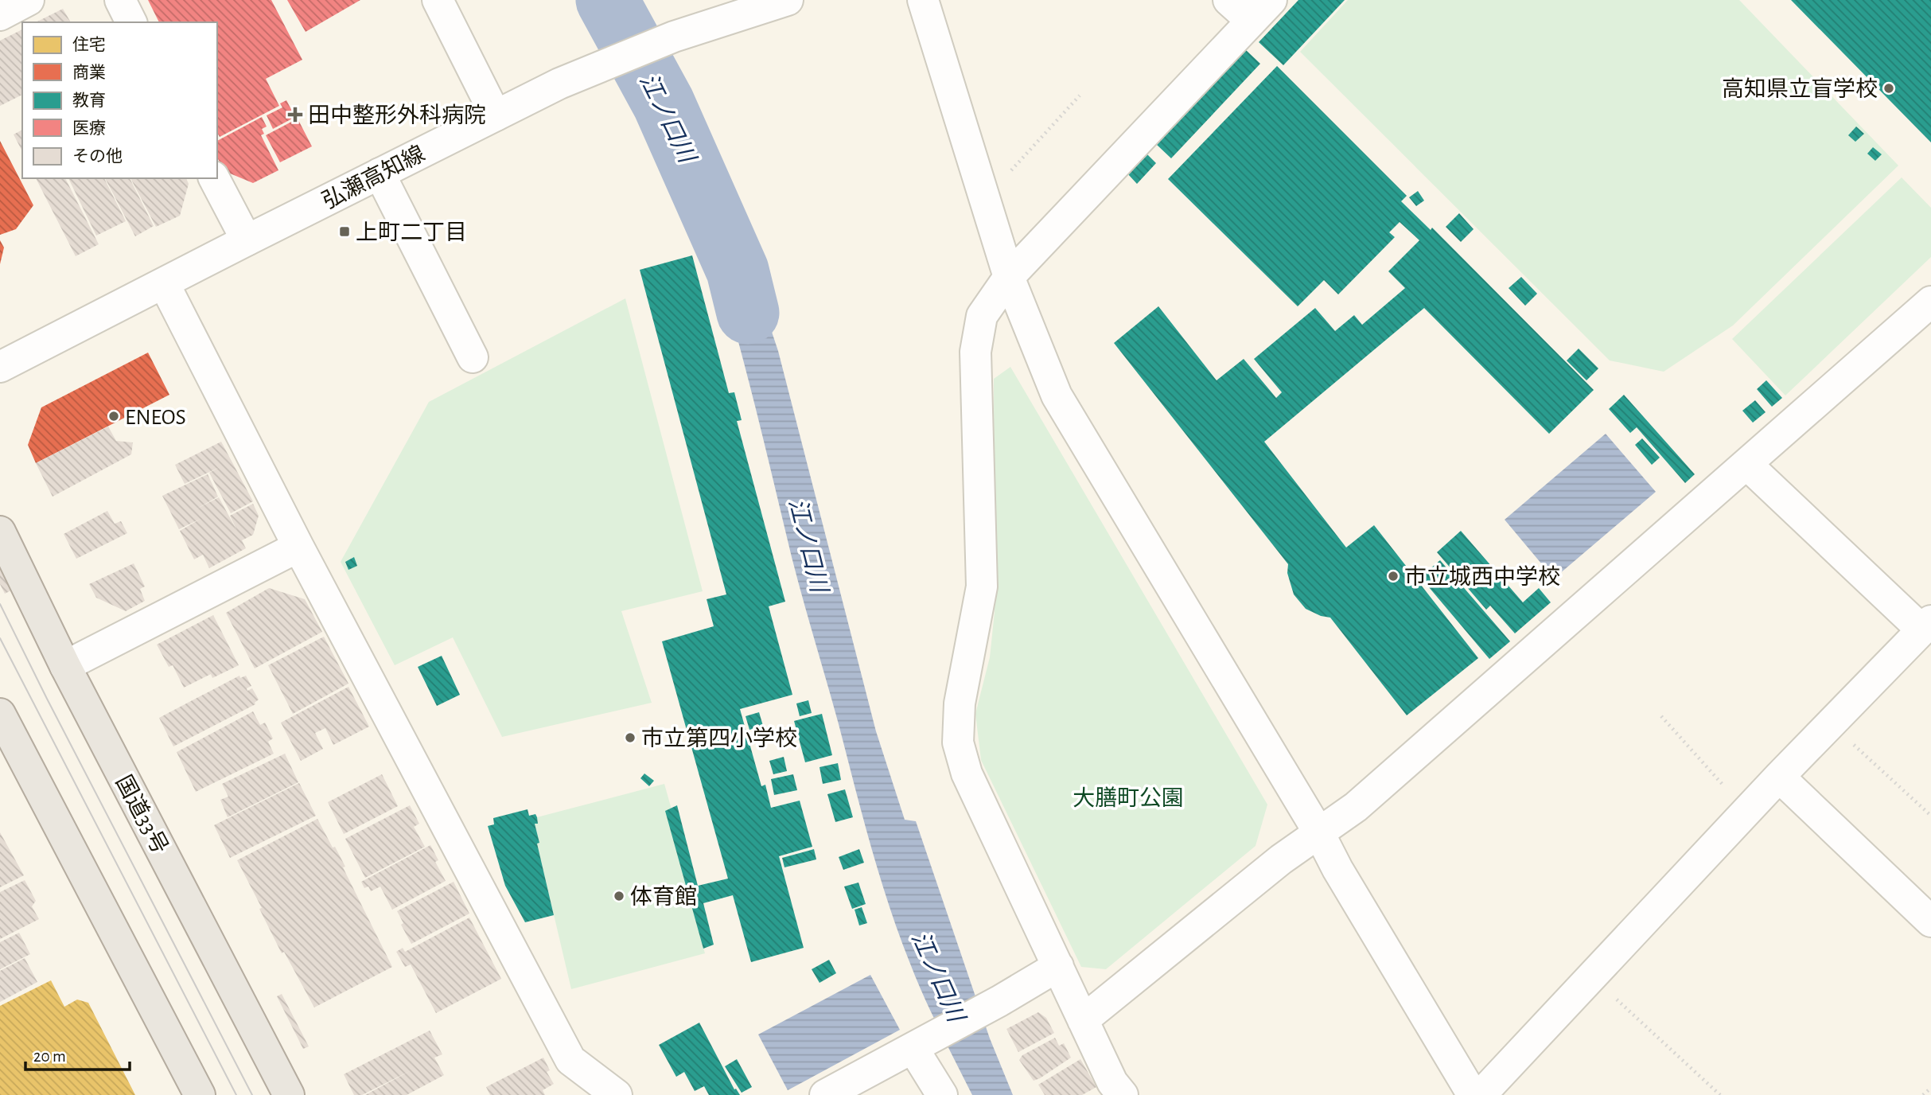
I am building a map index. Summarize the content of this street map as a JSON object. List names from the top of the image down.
{
  "streets": {
    "highway": ["国道33号"],
    "street": ["弘瀬高知線"]
  },
  "water": ["江ノ口川"],
  "parks": ["大膳町公園"],
  "places": {
    "other": [
      "高知県立盲学校",
      "ENEOS",
      "市立城西中学校",
      "市立第四小学校",
      "体育館"
    ],
    "health": ["田中整形外科病院"],
    "transit": ["上町二丁目"]
  },
  "legend": [
    "住宅",
    "商業",
    "教育",
    "医療",
    "その他"
  ],
  "scale_bar": "20 m"
}
